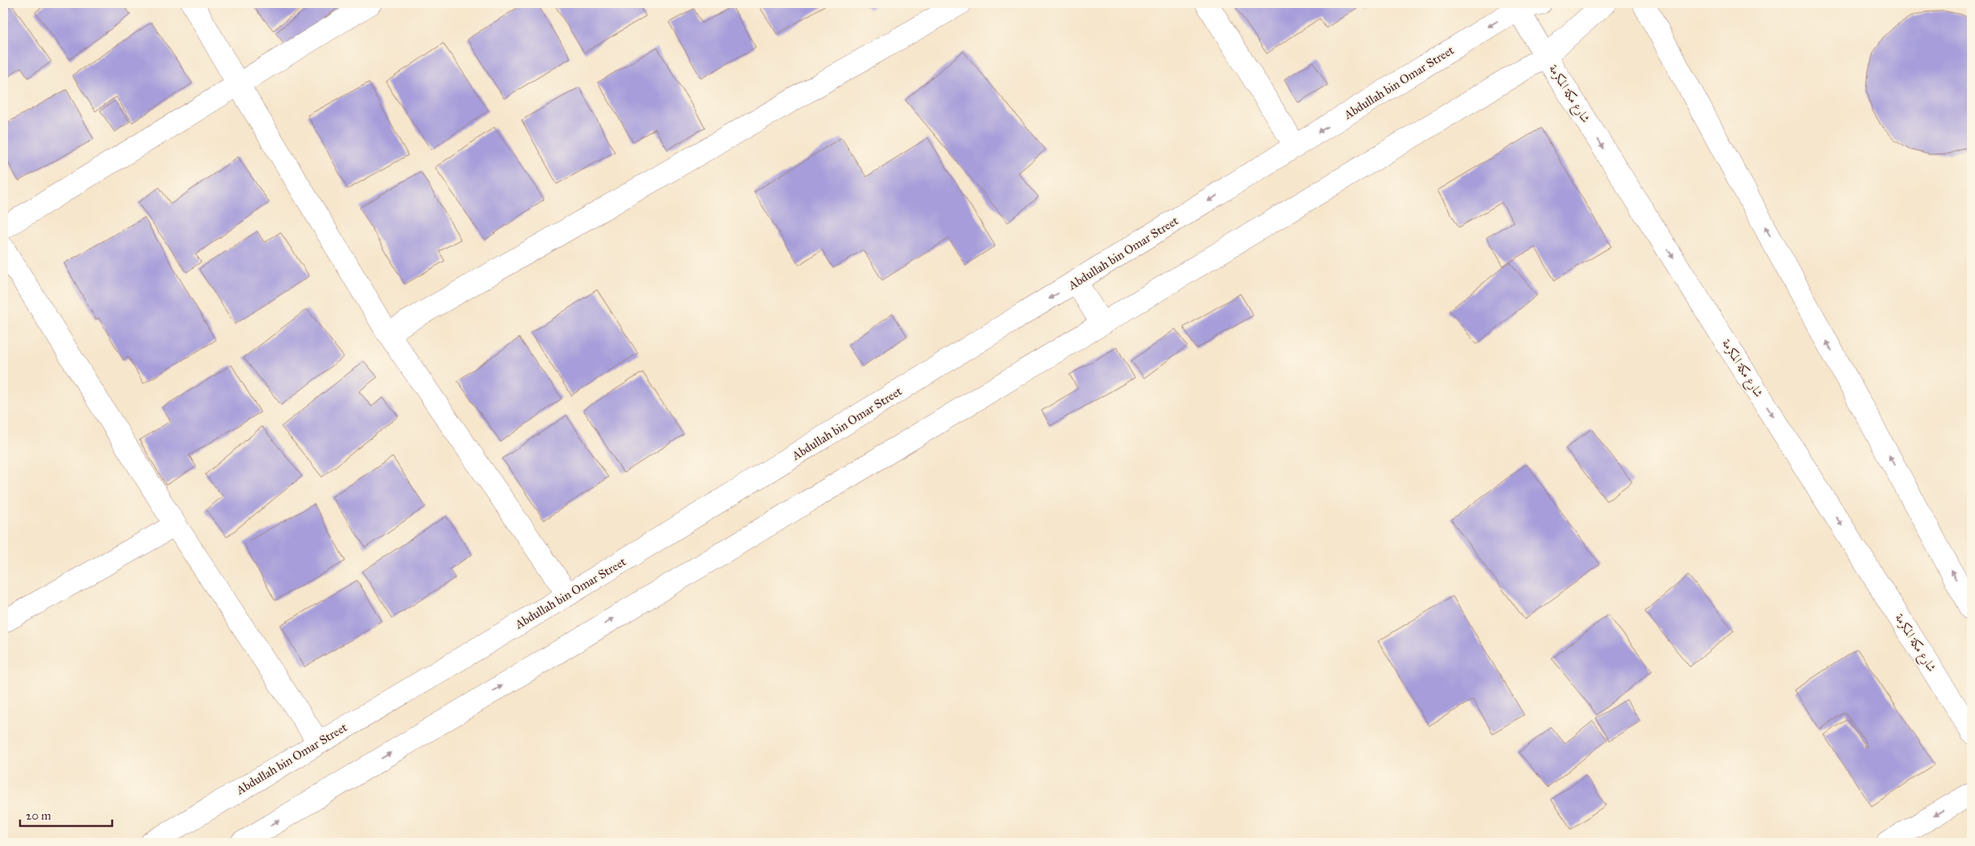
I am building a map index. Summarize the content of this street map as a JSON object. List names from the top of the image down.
{
  "streets": {
    "street": ["Abdullah bin Omar Street", "شارع مكة المكرمة"]
  },
  "crossings": [
    ["Abdullah bin Omar Street", "شارع مكة المكرمة"]
  ],
  "scale_bar": "20 m"
}
